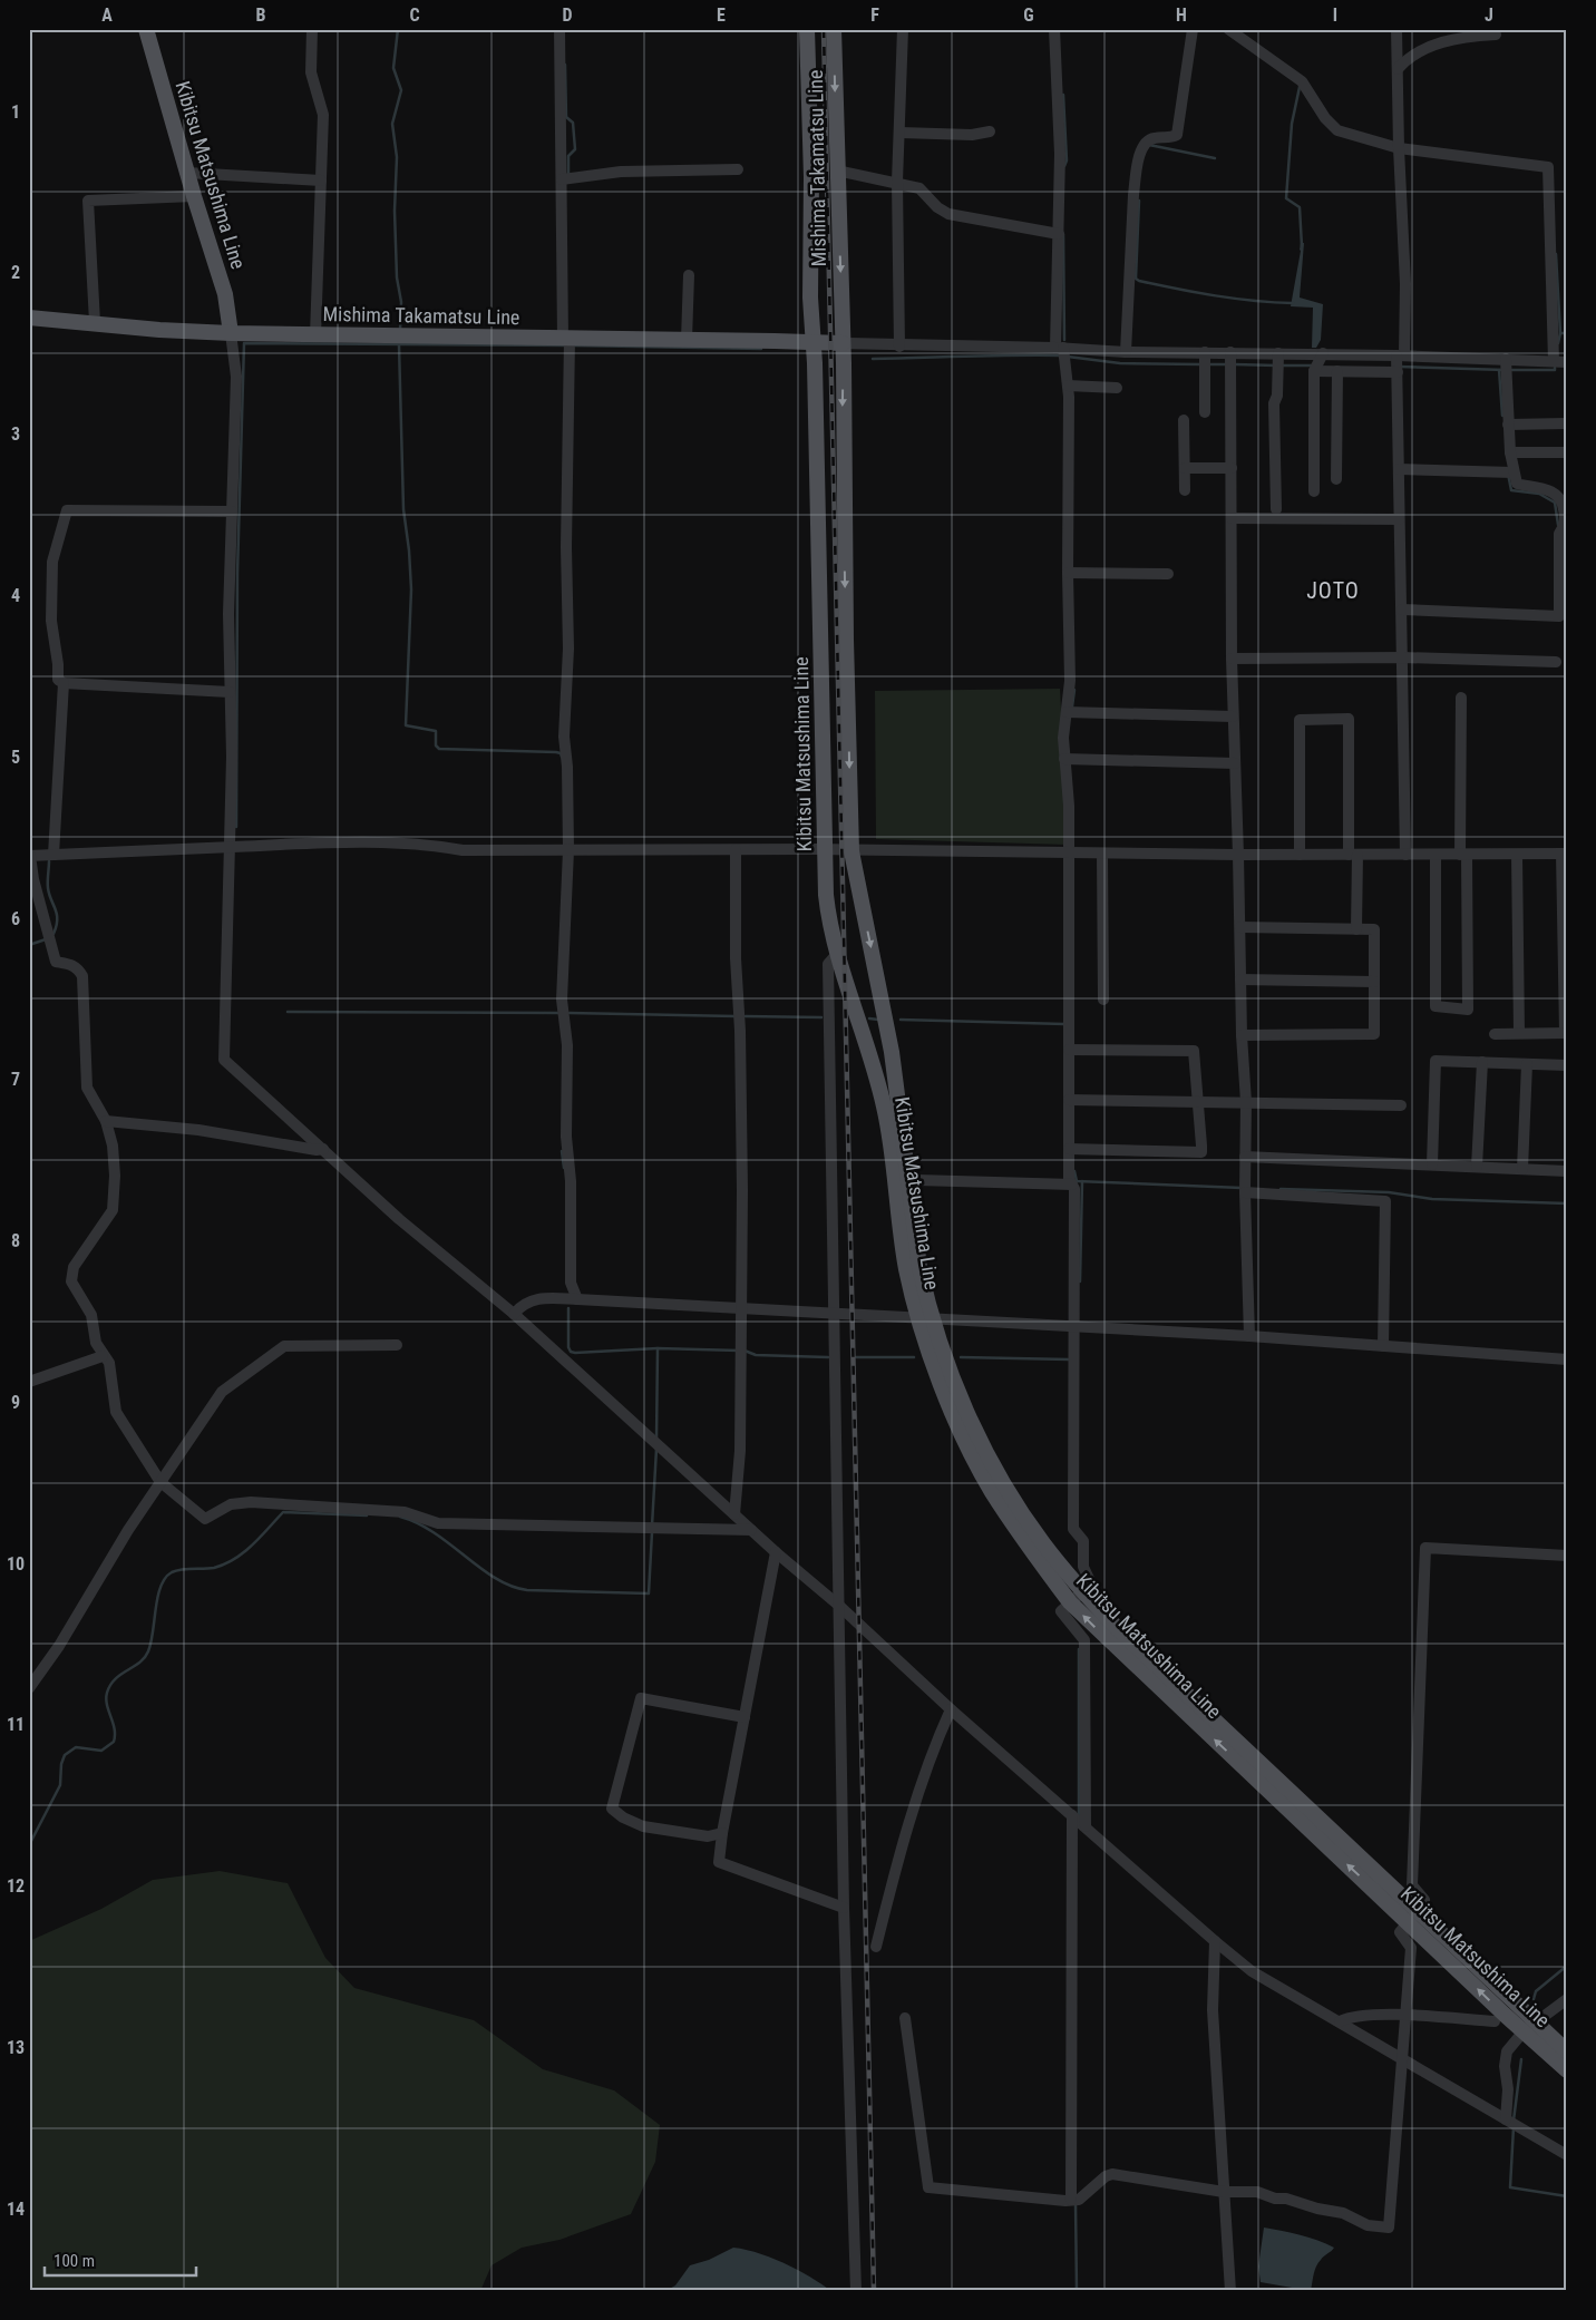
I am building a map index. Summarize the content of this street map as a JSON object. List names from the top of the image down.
{
  "streets": {
    "main road": ["Mishima Takamatsu Line", "Kibitsu Matsushima Line"]
  },
  "crossings": [
    ["Mishima Takamatsu Line", "Kibitsu Matsushima Line"]
  ],
  "districts": ["JOTO"],
  "scale_bar": "100 m",
  "grid": {
    "columns": [
      "A",
      "B",
      "C",
      "D",
      "E",
      "F",
      "G",
      "H",
      "I",
      "J"
    ],
    "rows": [
      "1",
      "2",
      "3",
      "4",
      "5",
      "6",
      "7",
      "8",
      "9",
      "10",
      "11",
      "12",
      "13",
      "14"
    ]
  }
}
